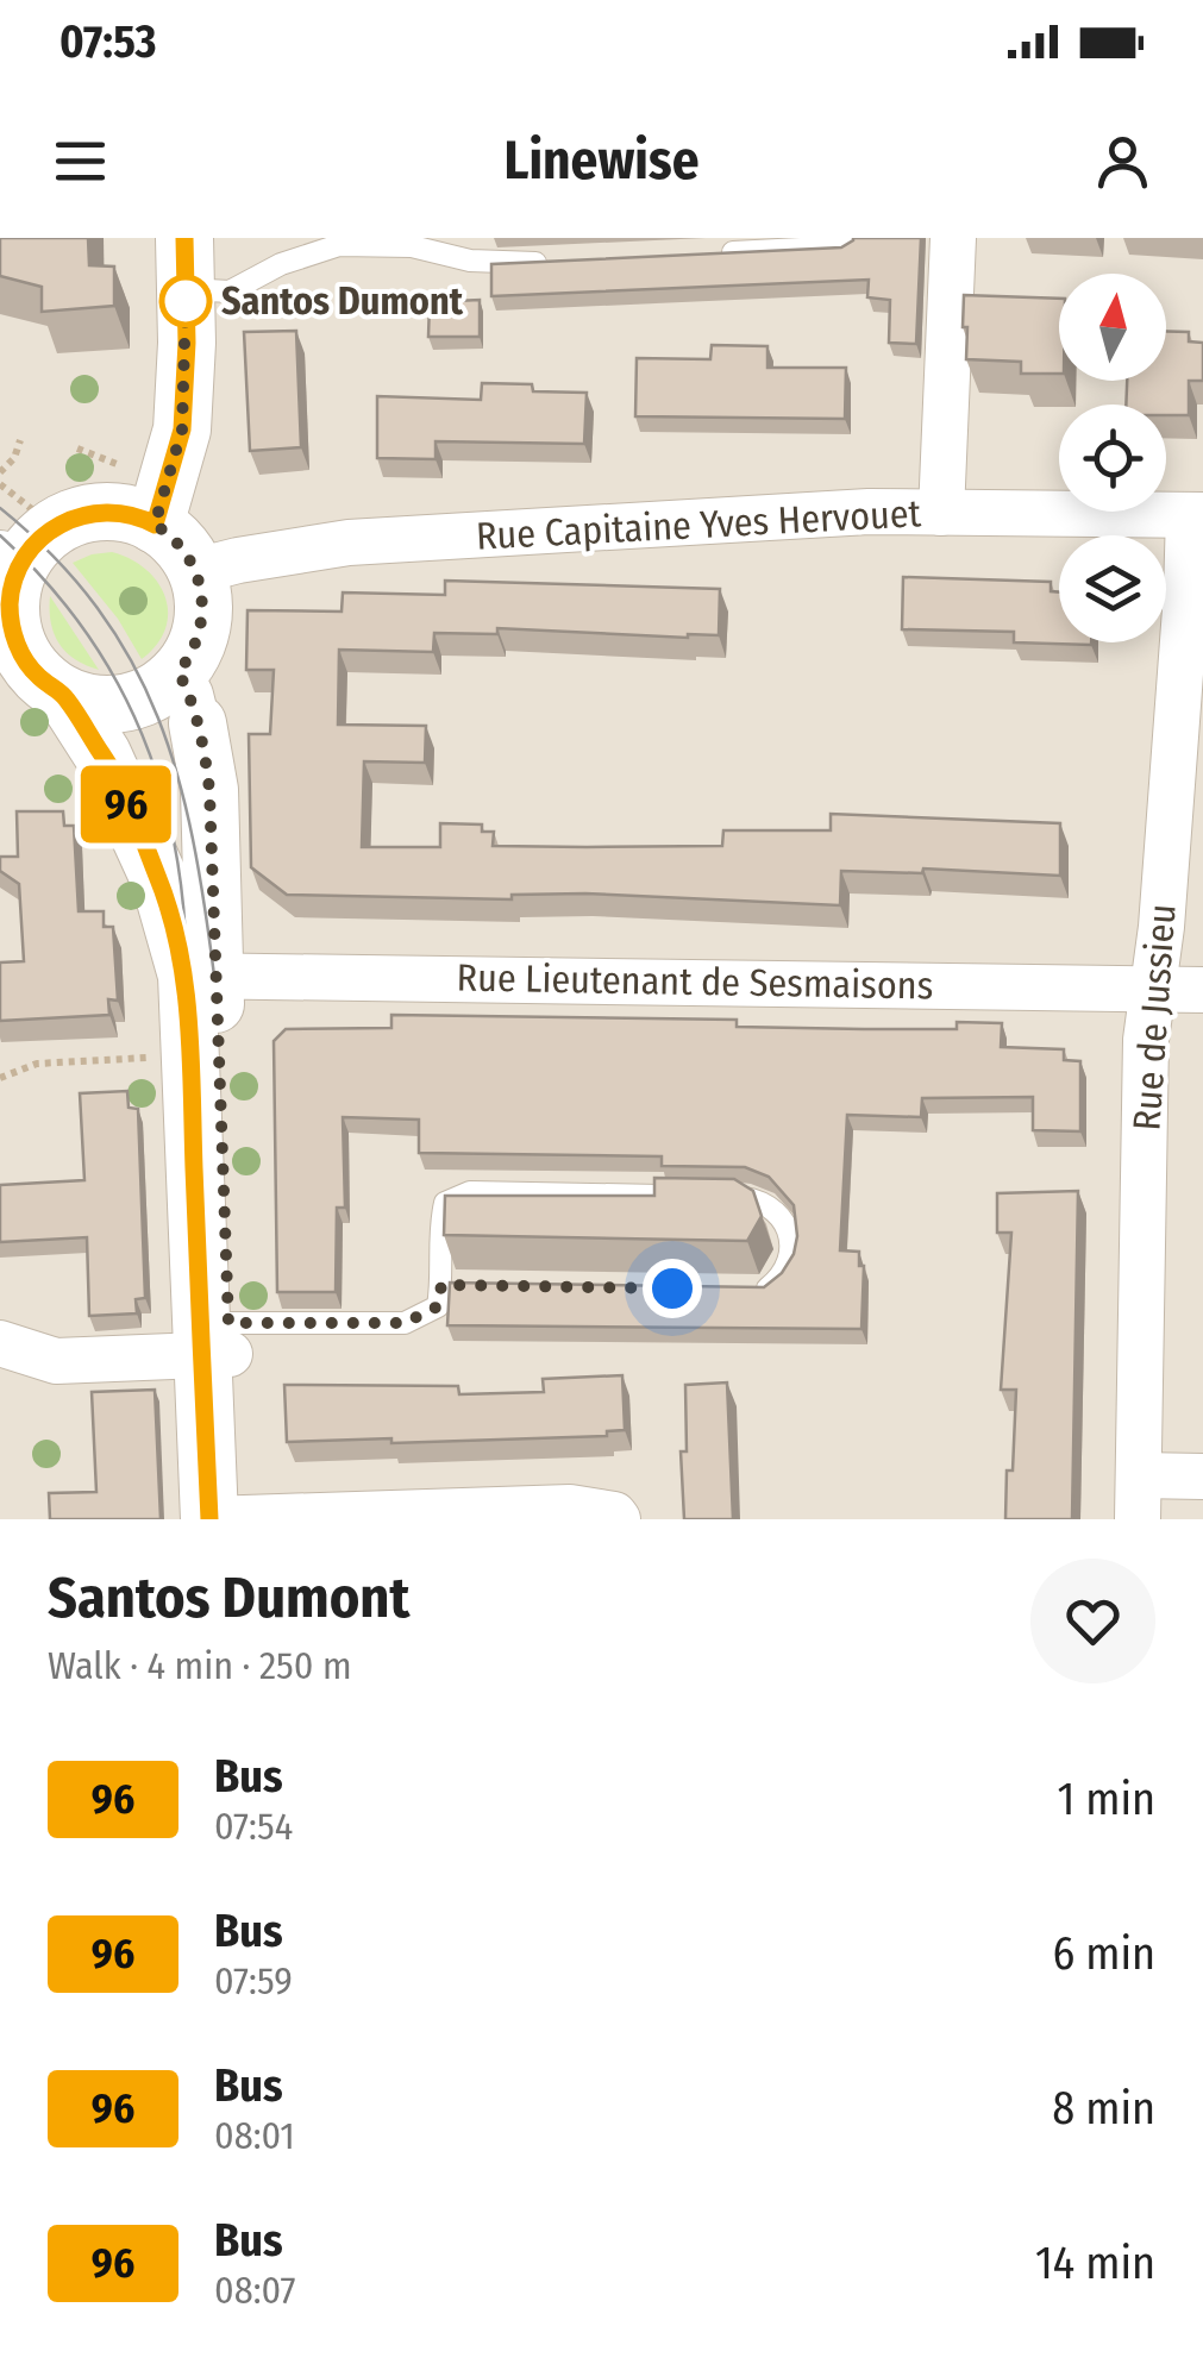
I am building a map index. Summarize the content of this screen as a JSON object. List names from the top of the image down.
{
  "streets": {
    "street": ["Rue Capitaine Yves Hervouet", "Rue Lieutenant de Sesmaisons", "Rue de Jussieu"]
  },
  "crossings": [
    ["Rue Capitaine Yves Hervouet", "Rue de Jussieu"],
    ["Rue Lieutenant de Sesmaisons", "Rue de Jussieu"]
  ],
  "places": ["Santos Dumont"],
  "lines": ["bus line 96"],
  "north": "top",
  "page": {
    "status": "07:53",
    "header": "Linewise",
    "on_map": "96",
    "heading": ["Santos Dumont", "Walk · 4 min · 250 m"],
    "list": [
      {
        "mark": "96",
        "name": "Bus",
        "note": "07:54",
        "value": "1 min"
      },
      {
        "mark": "96",
        "name": "Bus",
        "note": "07:59",
        "value": "6 min"
      },
      {
        "mark": "96",
        "name": "Bus",
        "note": "08:01",
        "value": "8 min"
      },
      {
        "mark": "96",
        "name": "Bus",
        "note": "08:07",
        "value": "14 min"
      }
    ]
  }
}
